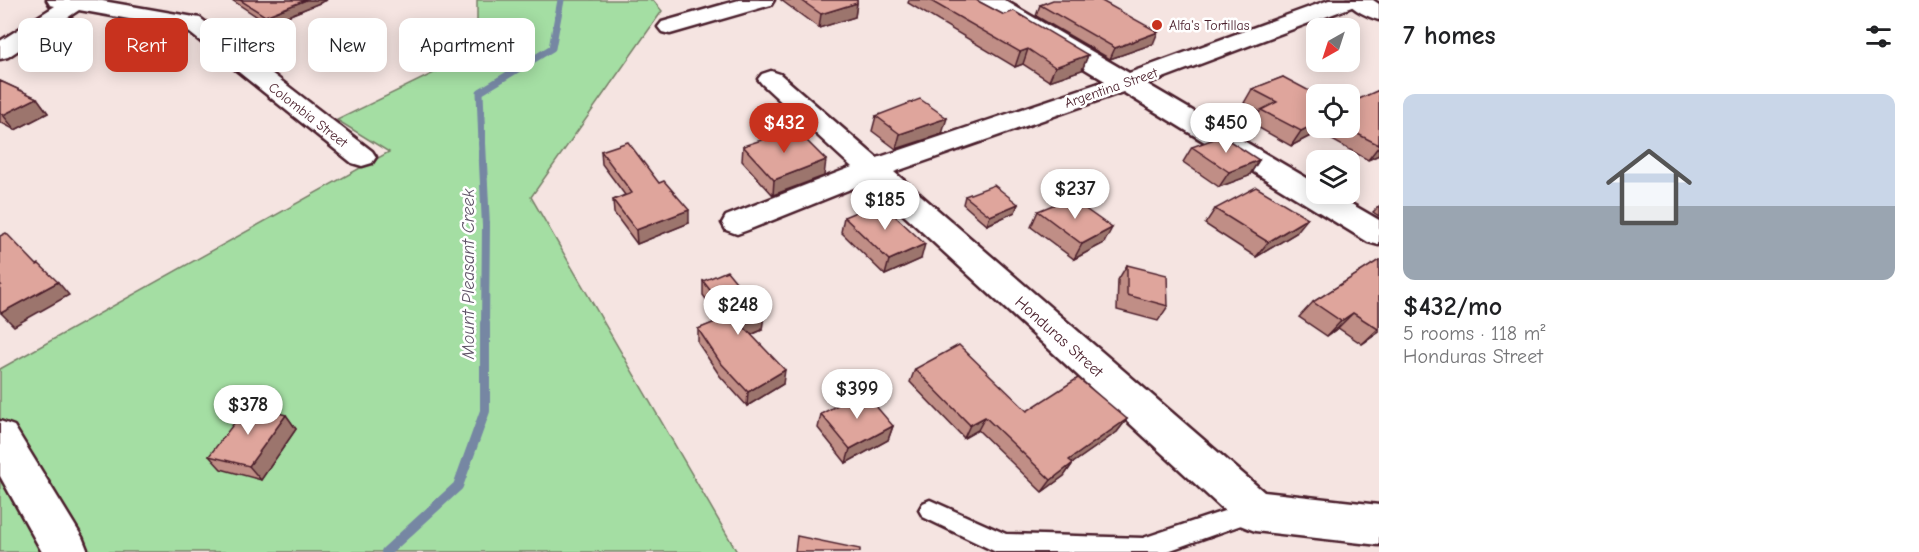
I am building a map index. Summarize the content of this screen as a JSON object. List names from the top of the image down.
{
  "streets": {
    "street": ["Argentina Street", "Colombia Street", "Honduras Street"]
  },
  "crossings": [
    ["Argentina Street", "Honduras Street"]
  ],
  "water": ["Mount Pleasant Creek"],
  "places": ["Alfa's Tortillas"],
  "north": "bottom left",
  "page": {
    "heading": "7 homes",
    "chip": [
      "Buy",
      "Rent",
      "Filters",
      "New",
      "Apartment"
    ],
    "list": [
      {
        "name": "$432/mo",
        "note": "5 rooms · 118 m² · Honduras Street"
      }
    ],
    "price": [
      "$432",
      "$450",
      "$237",
      "$185",
      "$248",
      "$399",
      "$378"
    ]
  }
}
